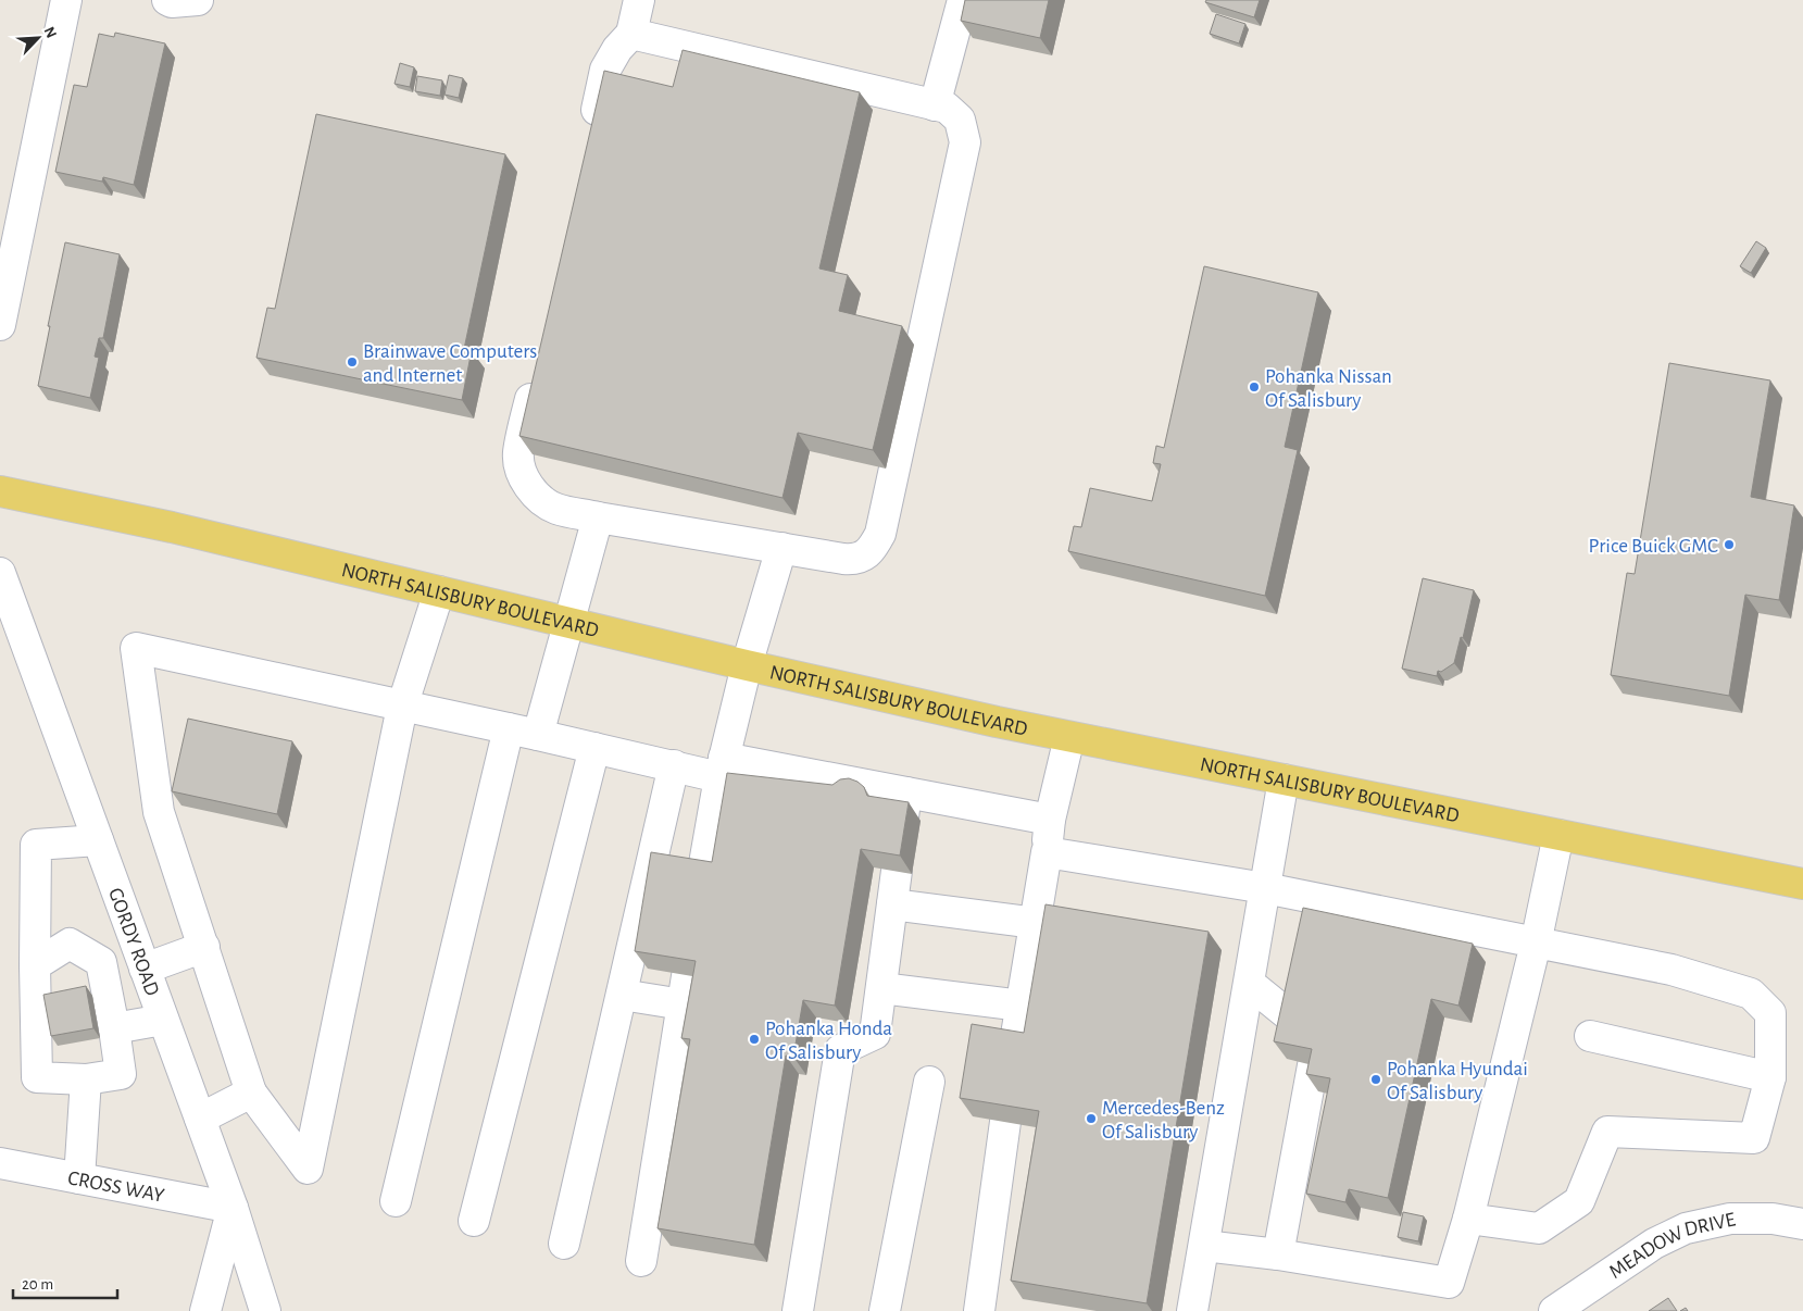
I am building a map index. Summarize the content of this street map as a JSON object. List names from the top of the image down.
{
  "streets": {
    "main road": ["NORTH SALISBURY BOULEVARD"],
    "street": ["GORDY ROAD", "CROSS WAY", "MEADOW DRIVE"]
  },
  "crossings": [
    ["GORDY ROAD", "CROSS WAY"]
  ],
  "places": [
    "Brainwave Computers and Internet",
    "Pohanka Nissan Of Salisbury",
    "Price Buick GMC",
    "Pohanka Honda Of Salisbury",
    "Pohanka Hyundai Of Salisbury",
    "Mercedes-Benz Of Salisbury"
  ],
  "scale_bar": "20 m",
  "north": "top right"
}
